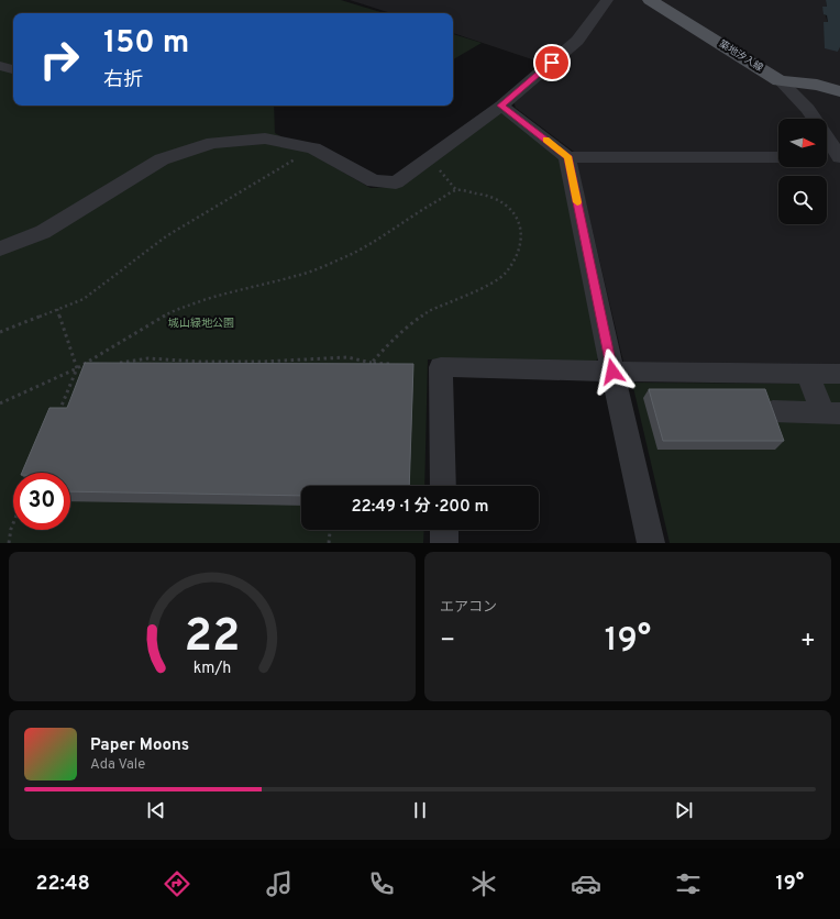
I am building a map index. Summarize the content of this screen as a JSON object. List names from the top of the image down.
{
  "streets": {
    "main road": ["築地汐入線"]
  },
  "parks": ["城山緑地公園"],
  "north": "right",
  "page": {
    "turn": ["150 m", "右折"],
    "limit": "30",
    "trip": "22:49 · 1 分 · 200 m",
    "tile": "エアコン",
    "heat": ["−", "19°", "+"],
    "song": ["Paper Moons", "Ada Vale"],
    "tabs": ["22:48", "19°"],
    "gauge": ["22", "km/h"]
  }
}
